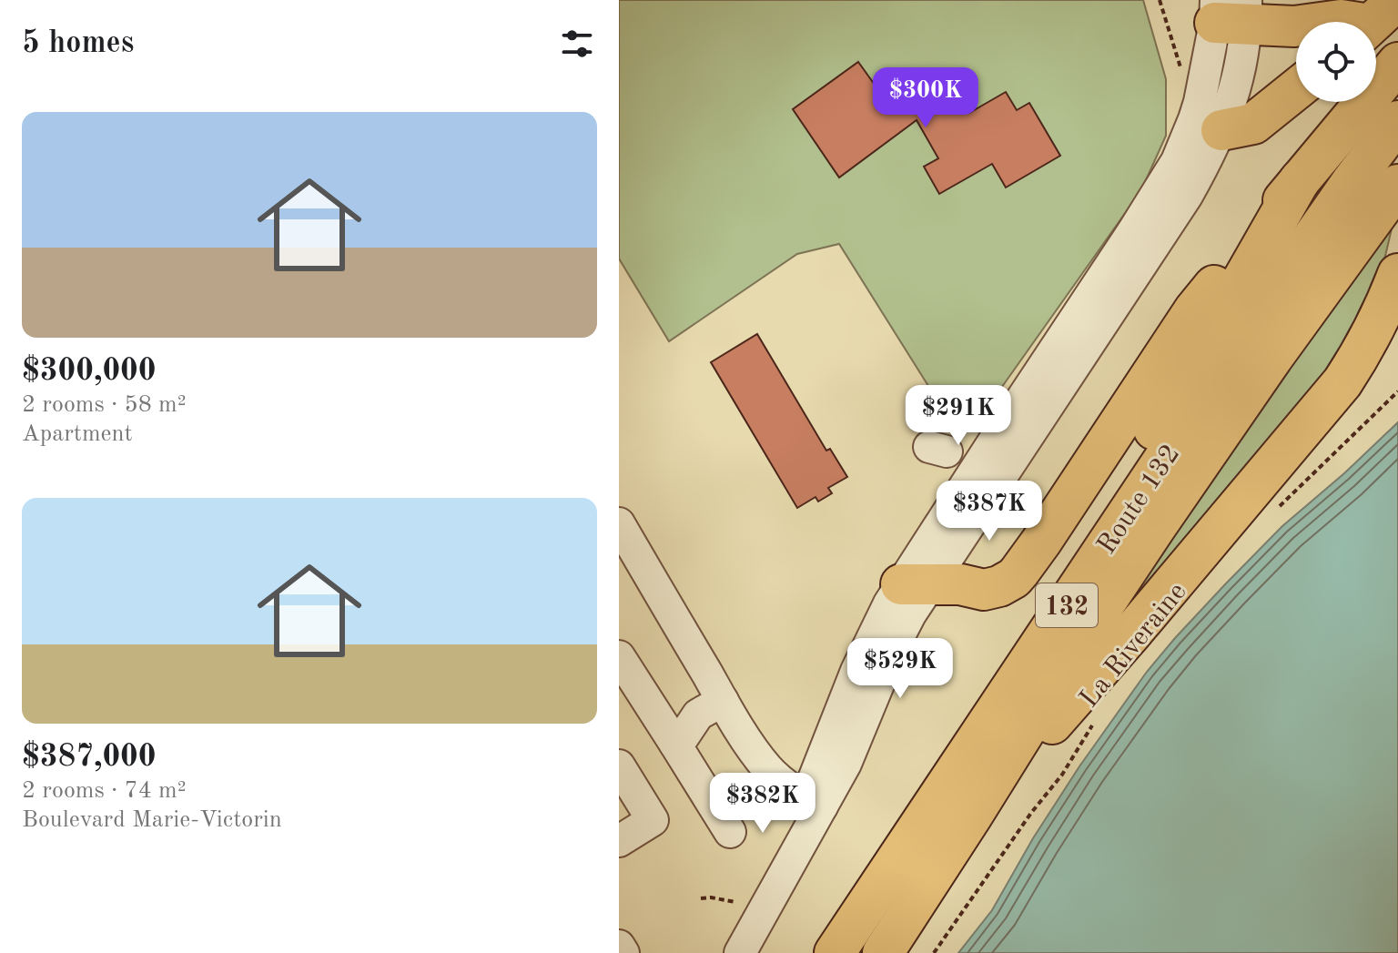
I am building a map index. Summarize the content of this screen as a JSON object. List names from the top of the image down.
{
  "streets": {
    "highway": ["Route 132", "132"],
    "path": ["La Riveraine"]
  },
  "page": {
    "heading": "5 homes",
    "price": [
      "$300K",
      "$291K",
      "$387K",
      "$529K",
      "$382K"
    ],
    "list": [
      {
        "name": "$300,000",
        "note": "2 rooms · 58 m² · Apartment"
      },
      {
        "name": "$387,000",
        "note": "2 rooms · 74 m² · Boulevard Marie-Victorin"
      }
    ]
  }
}
